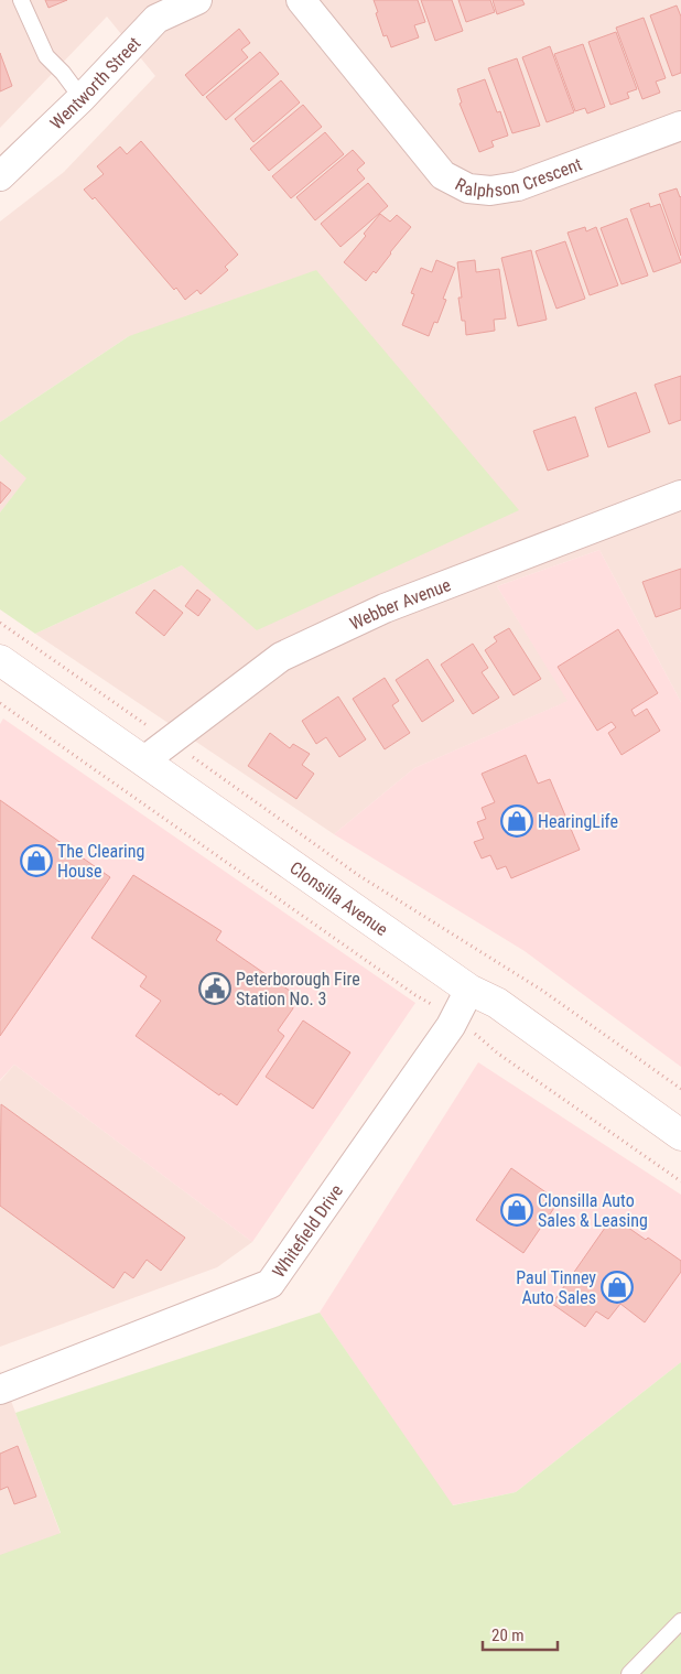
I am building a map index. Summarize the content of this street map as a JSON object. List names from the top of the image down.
{
  "streets": {
    "main road": ["Clonsilla Avenue"],
    "street": [
      "Wentworth Street",
      "Ralphson Crescent",
      "Webber Avenue",
      "Whitefield Drive"
    ]
  },
  "crossings": [
    ["Webber Avenue", "Clonsilla Avenue"],
    ["Clonsilla Avenue", "Whitefield Drive"]
  ],
  "places": {
    "shop": [
      "HearingLife",
      "The Clearing House",
      "Clonsilla Auto Sales & Leasing",
      "Paul Tinney Auto Sales"
    ],
    "public building": ["Peterborough Fire Station No. 3"]
  },
  "scale_bar": "20 m"
}
